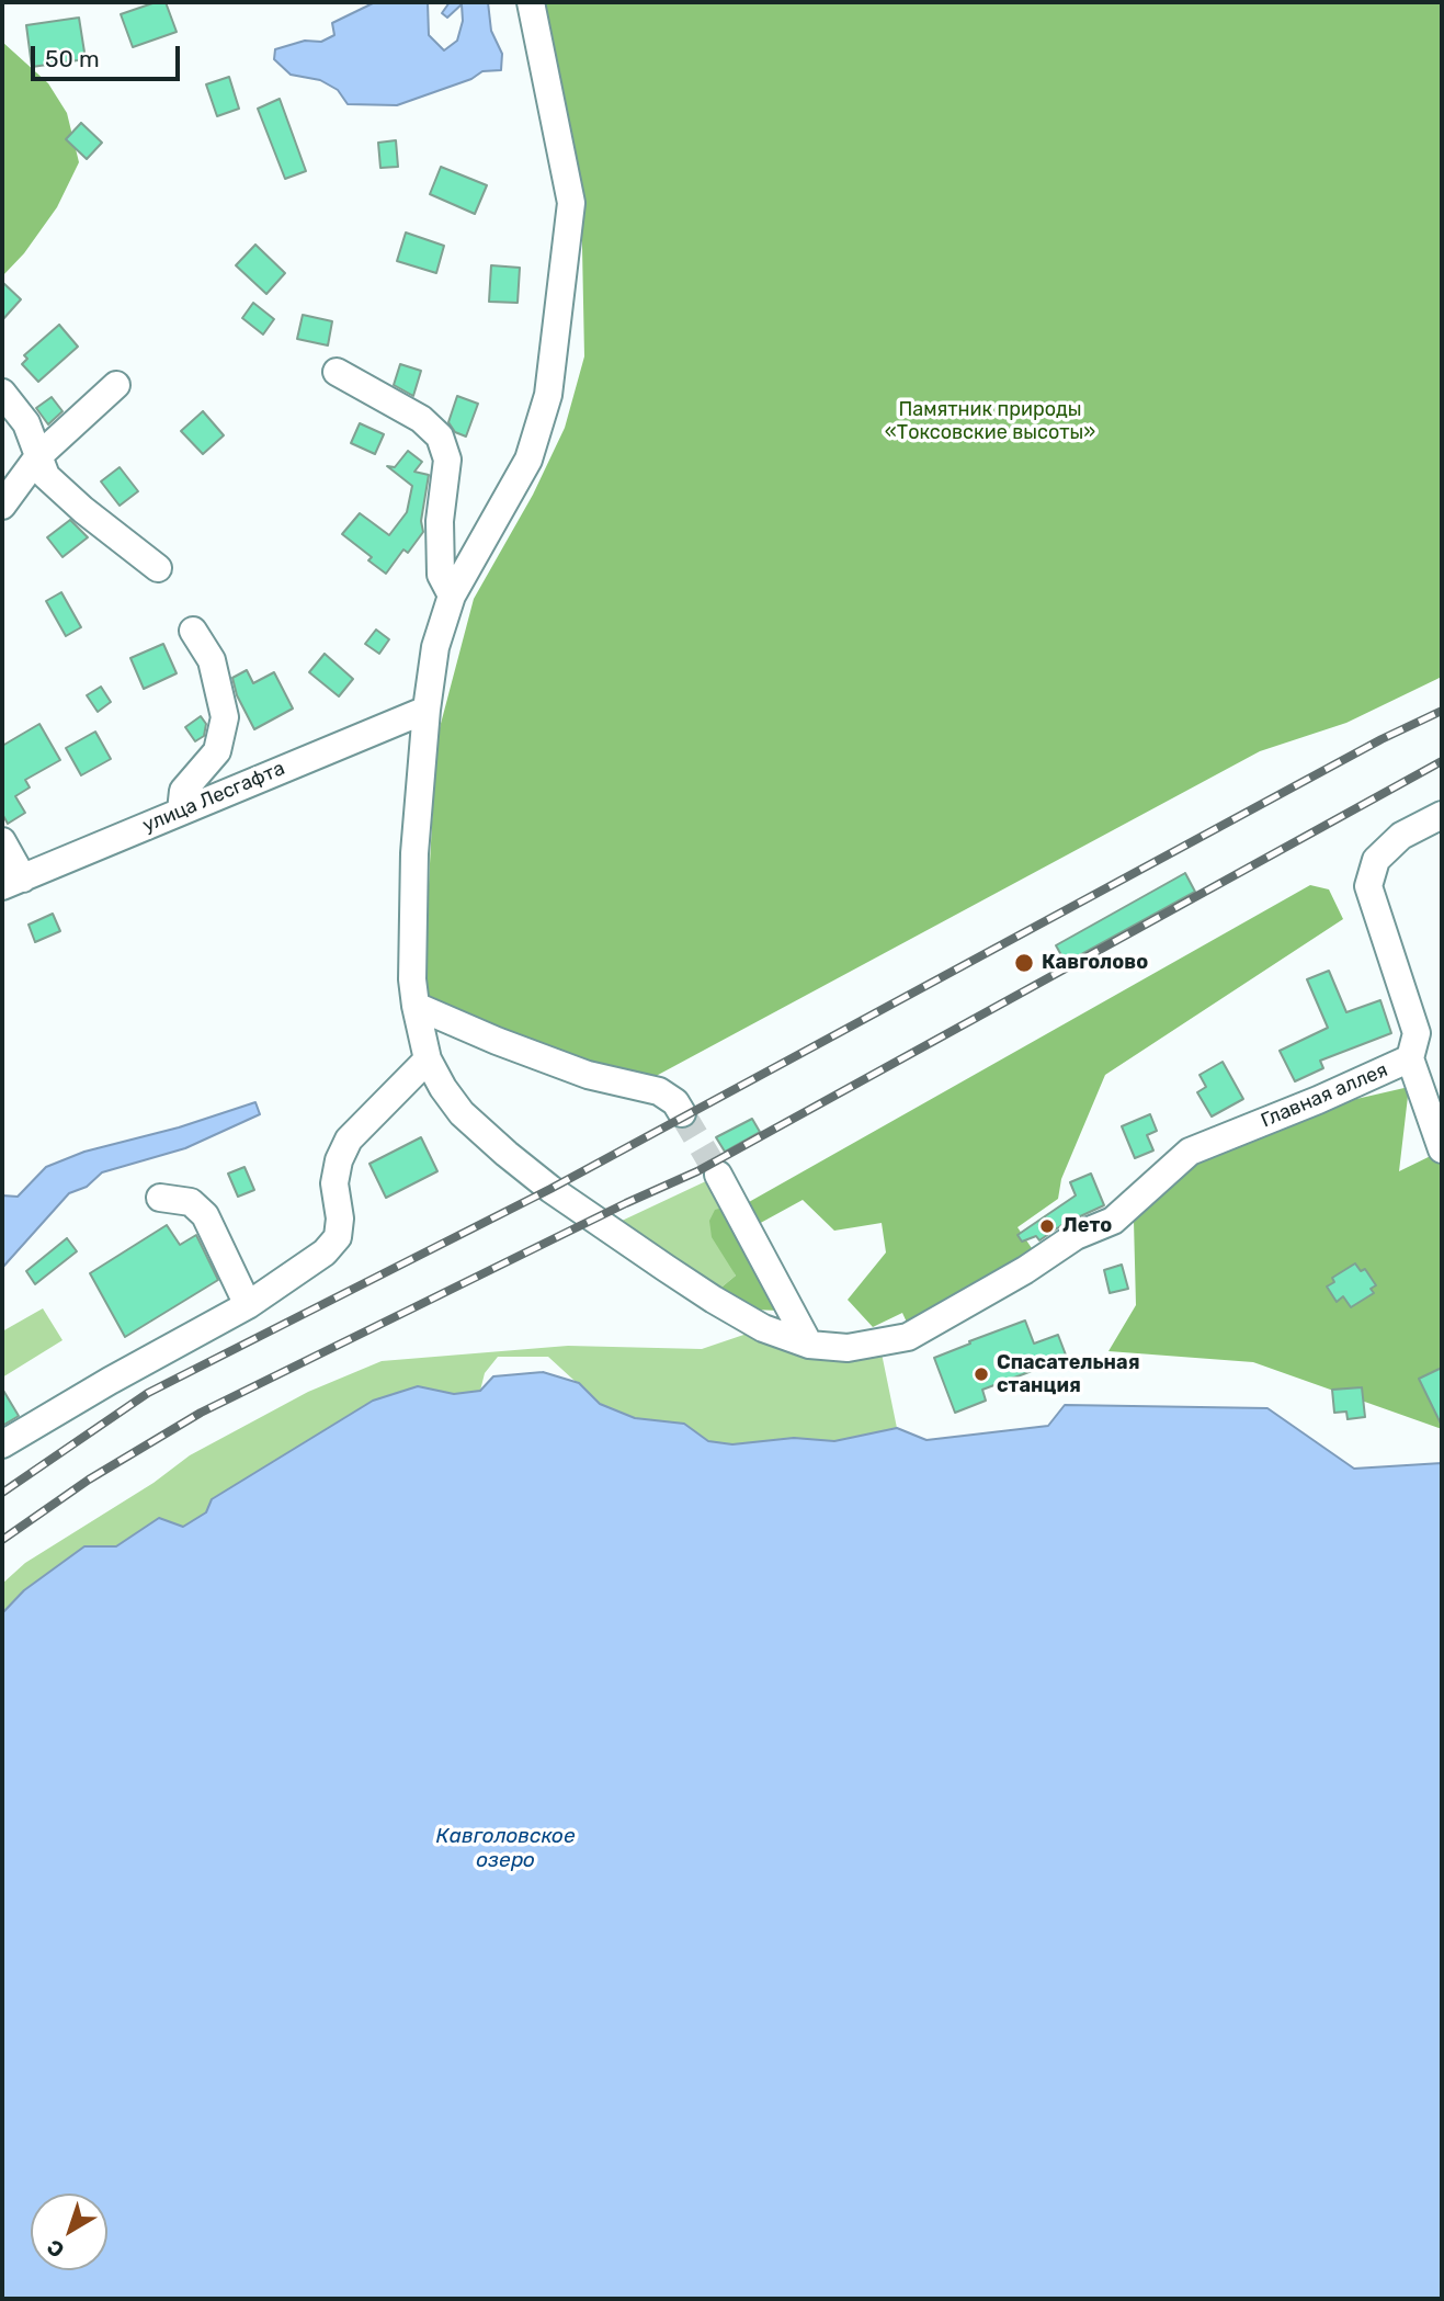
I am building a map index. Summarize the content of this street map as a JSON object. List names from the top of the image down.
{
  "streets": {
    "street": ["улица Лесгафта", "Главная аллея"]
  },
  "crossings": [
    ["улица Лесгафта", "Главная аллея"]
  ],
  "water": ["Кавголовское озеро"],
  "parks": ["Памятник природы «Токсовские высоты»"],
  "places": ["Кавголово", "Лето", "Спасательная станция"],
  "scale_bar": "50 m",
  "north": "bottom left"
}
